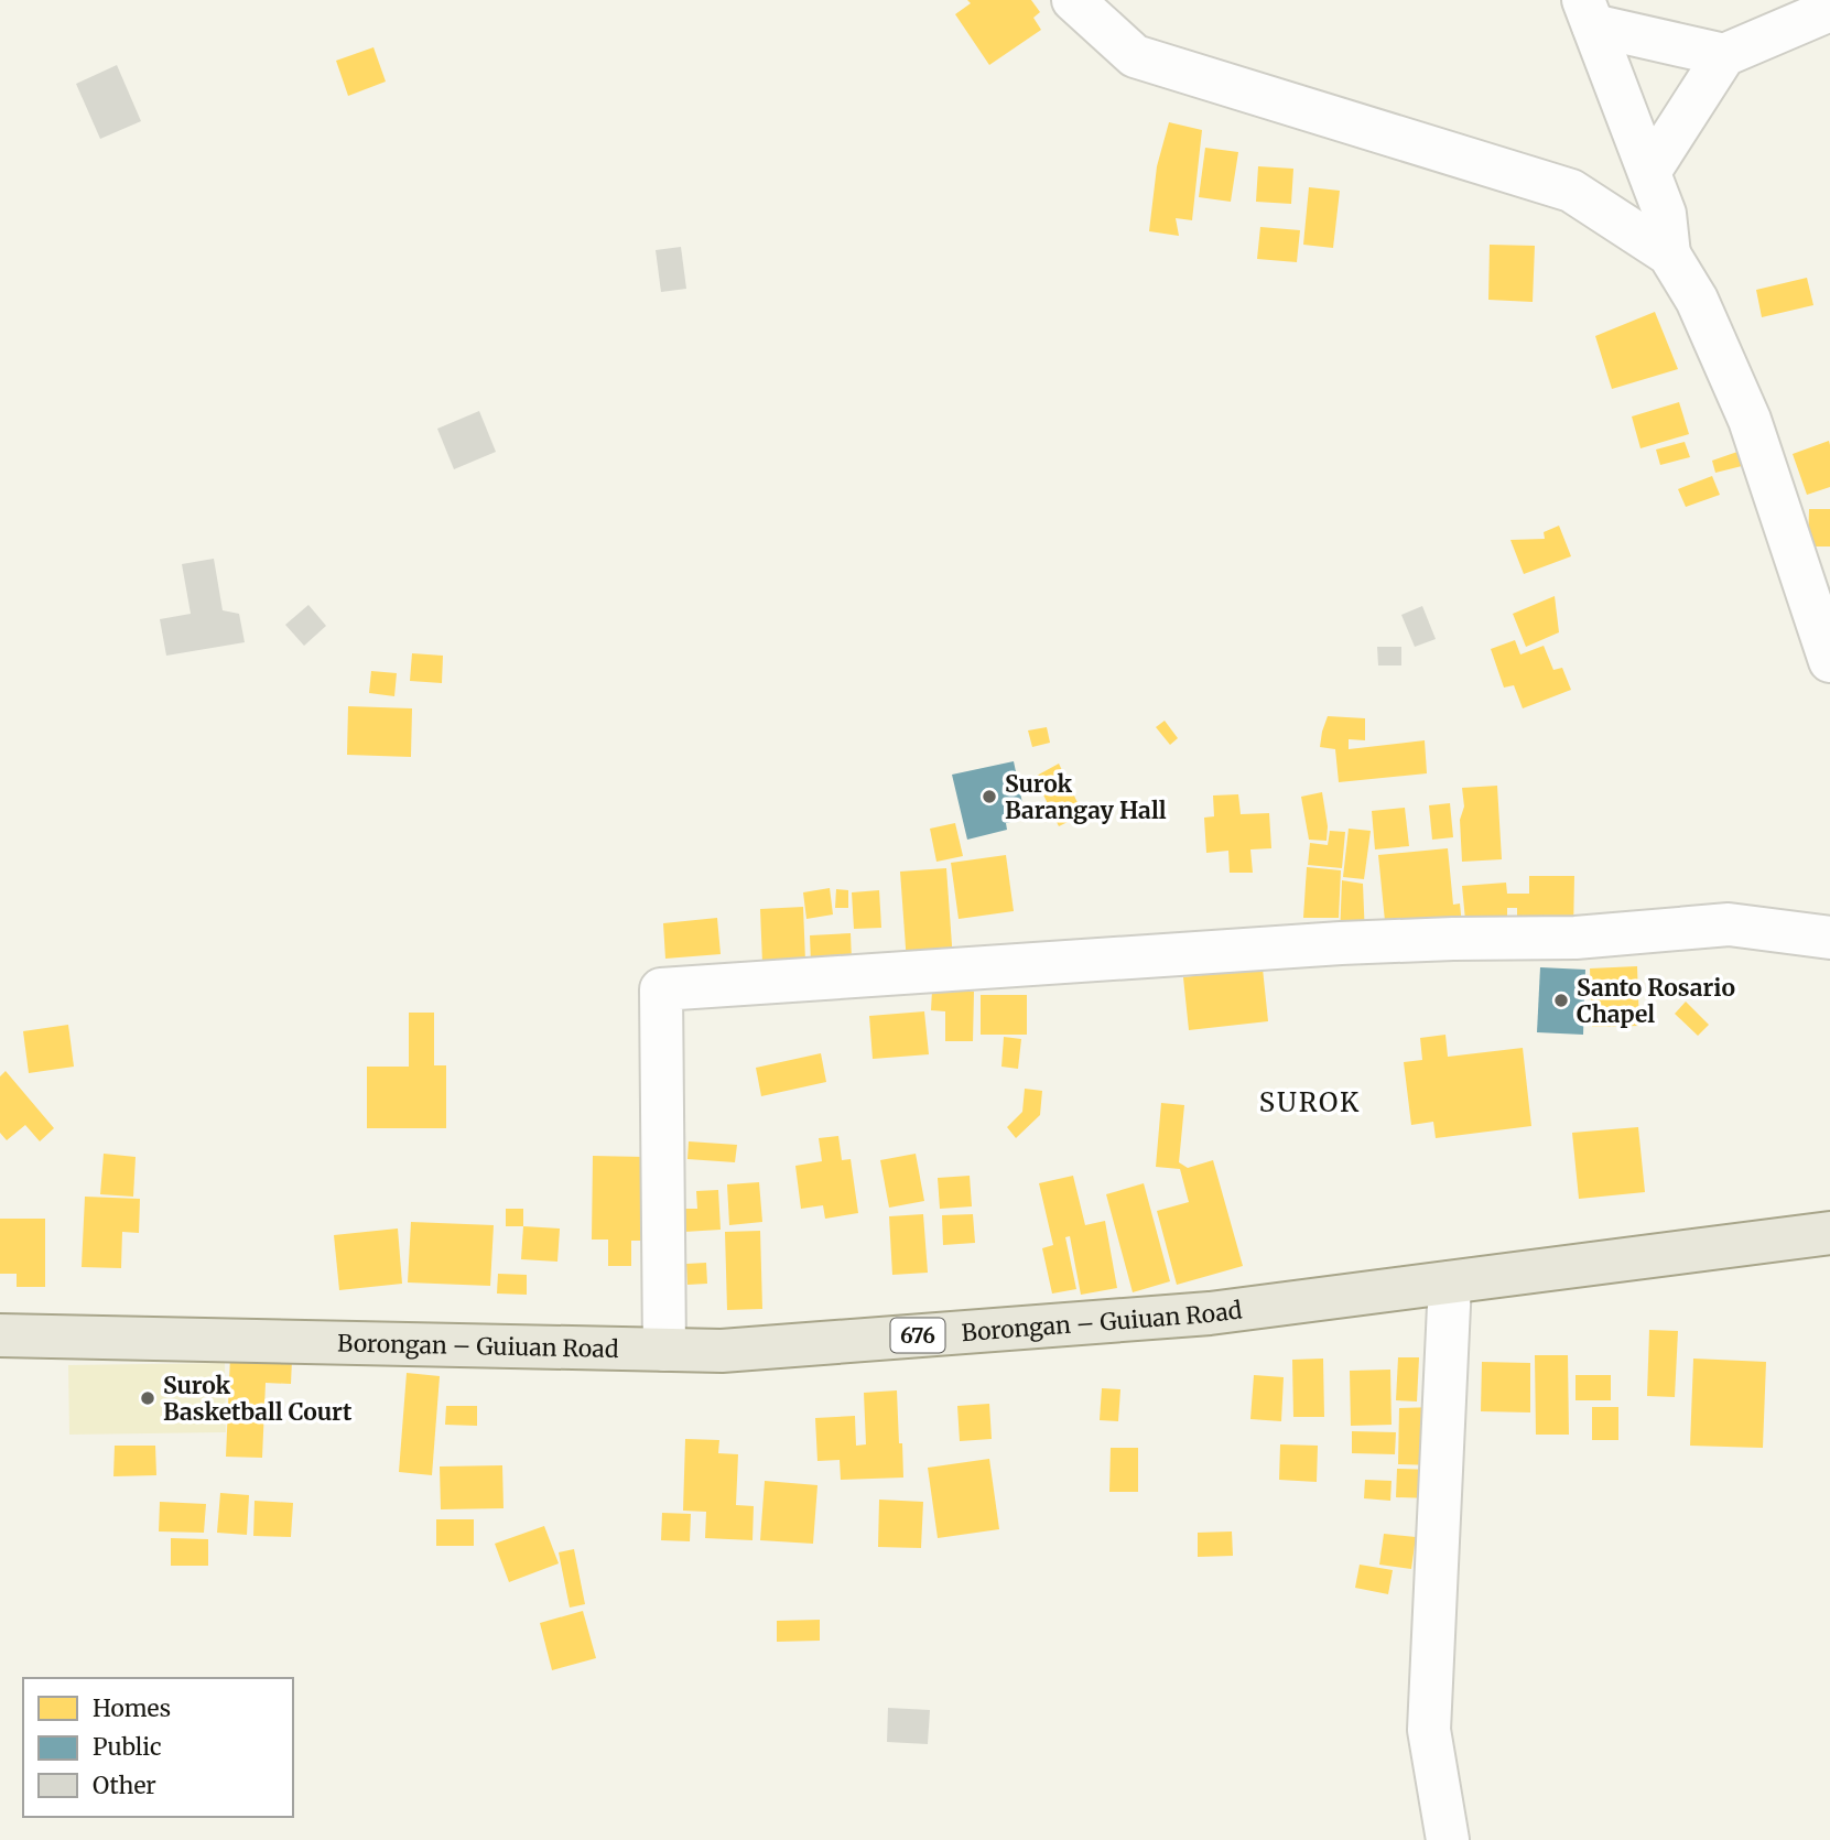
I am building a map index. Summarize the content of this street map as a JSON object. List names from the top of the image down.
{
  "streets": {
    "main road": ["Borongan – Guiuan Road", "676"]
  },
  "districts": ["SUROK"],
  "places": ["Surok Barangay Hall", "Santo Rosario Chapel", "Surok Basketball Court"],
  "legend": ["Homes", "Public", "Other"]
}
